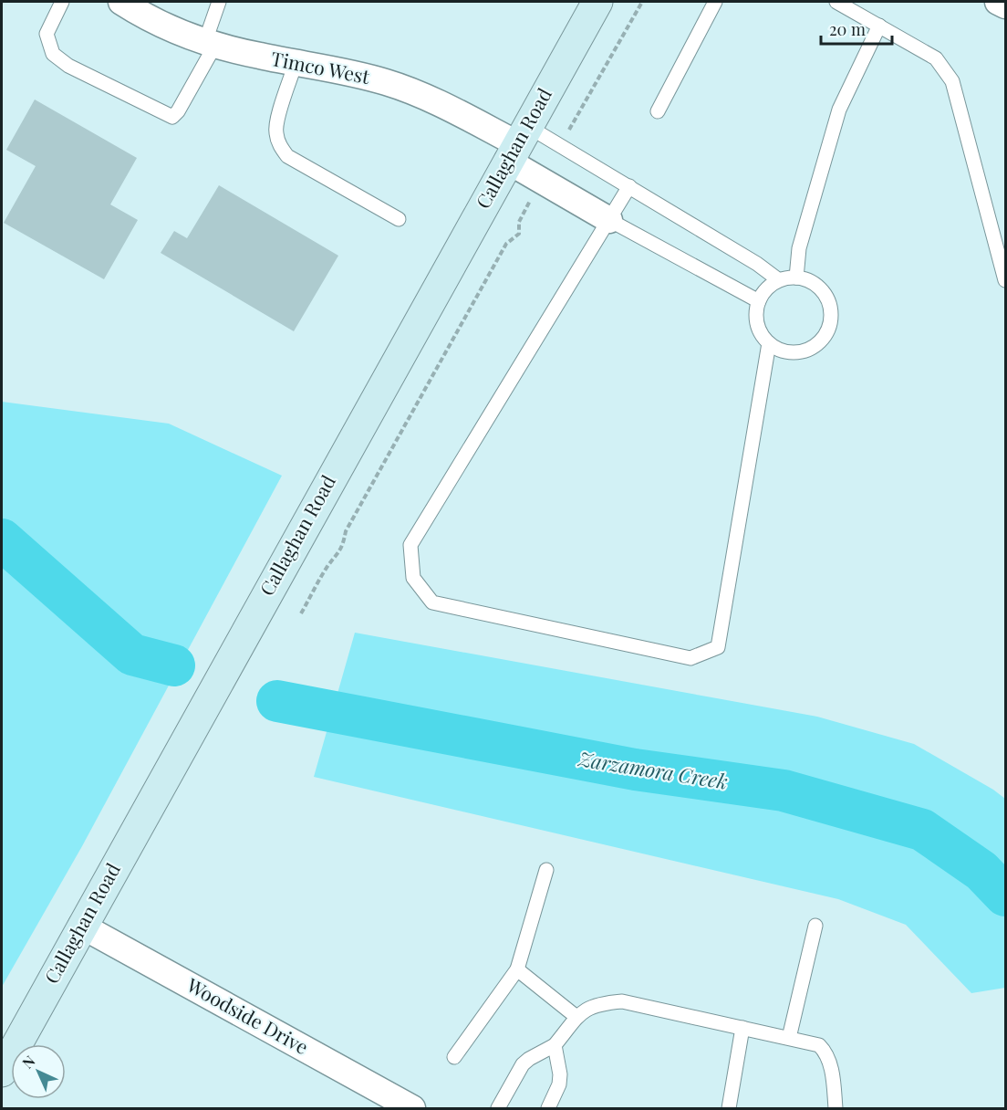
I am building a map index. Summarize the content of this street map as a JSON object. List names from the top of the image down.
{
  "streets": {
    "main road": ["Callaghan Road"],
    "street": ["Timco West", "Woodside Drive"]
  },
  "crossings": [
    ["Timco West", "Callaghan Road"],
    ["Callaghan Road", "Woodside Drive"]
  ],
  "water": ["Zarzamora Creek"],
  "scale_bar": "20 m",
  "north": "top left"
}
